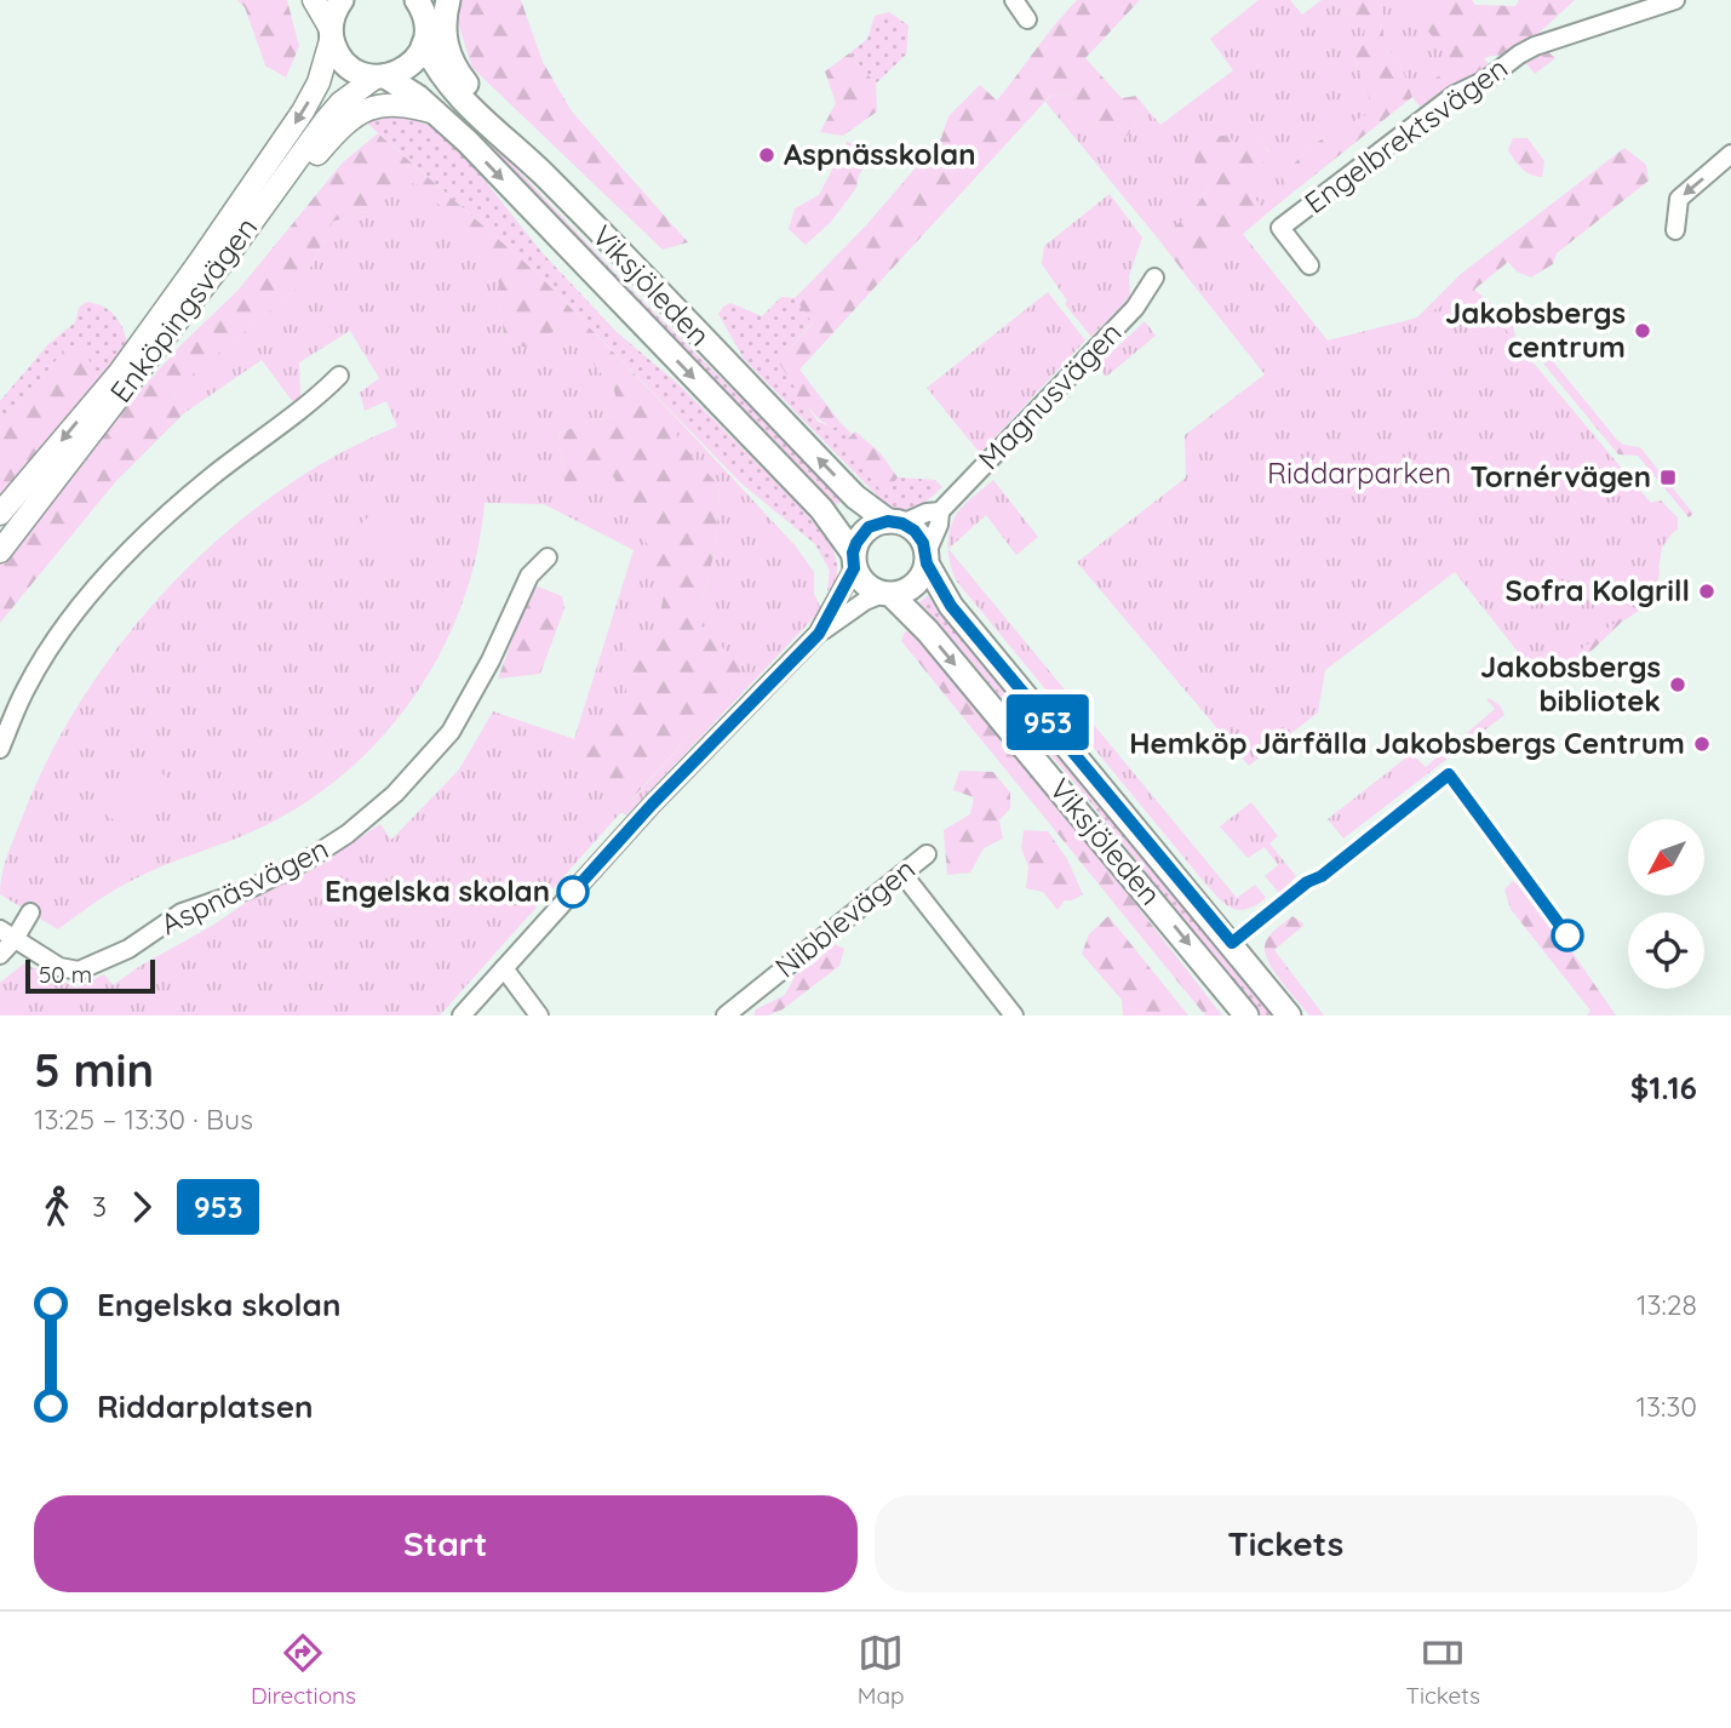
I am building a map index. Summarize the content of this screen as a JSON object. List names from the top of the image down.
{
  "streets": {
    "main road": ["Viksjöleden"],
    "street": [
      "Engelbrektsvägen",
      "Enköpingsvägen",
      "Magnusvägen",
      "Aspnäsvägen",
      "Nibblevägen"
    ]
  },
  "crossings": [
    ["Viksjöleden", "Enköpingsvägen"],
    ["Viksjöleden", "Magnusvägen"]
  ],
  "parks": ["Riddarparken"],
  "places": {
    "other": [
      "Aspnässkolan",
      "Jakobsbergs centrum",
      "Sofra Kolgrill",
      "Jakobsbergs bibliotek",
      "Hemköp Järfälla Jakobsbergs Centrum",
      "Engelska skolan"
    ],
    "transit": ["Tornérvägen"]
  },
  "lines": ["bus line 953"],
  "scale_bar": "50 m",
  "north": "bottom left",
  "page": {
    "on_map": "953",
    "scale": "50 m",
    "heading": ["5 min", "13:25 – 13:30 · Bus", "$1.16"],
    "legs": ["3", "953"],
    "list": [
      {
        "name": "Engelska skolan",
        "value": "13:28"
      },
      {
        "name": "Riddarplatsen",
        "value": "13:30"
      }
    ],
    "buttons": ["Start", "Tickets"],
    "tabs": ["Directions", "Map", "Tickets"]
  }
}
